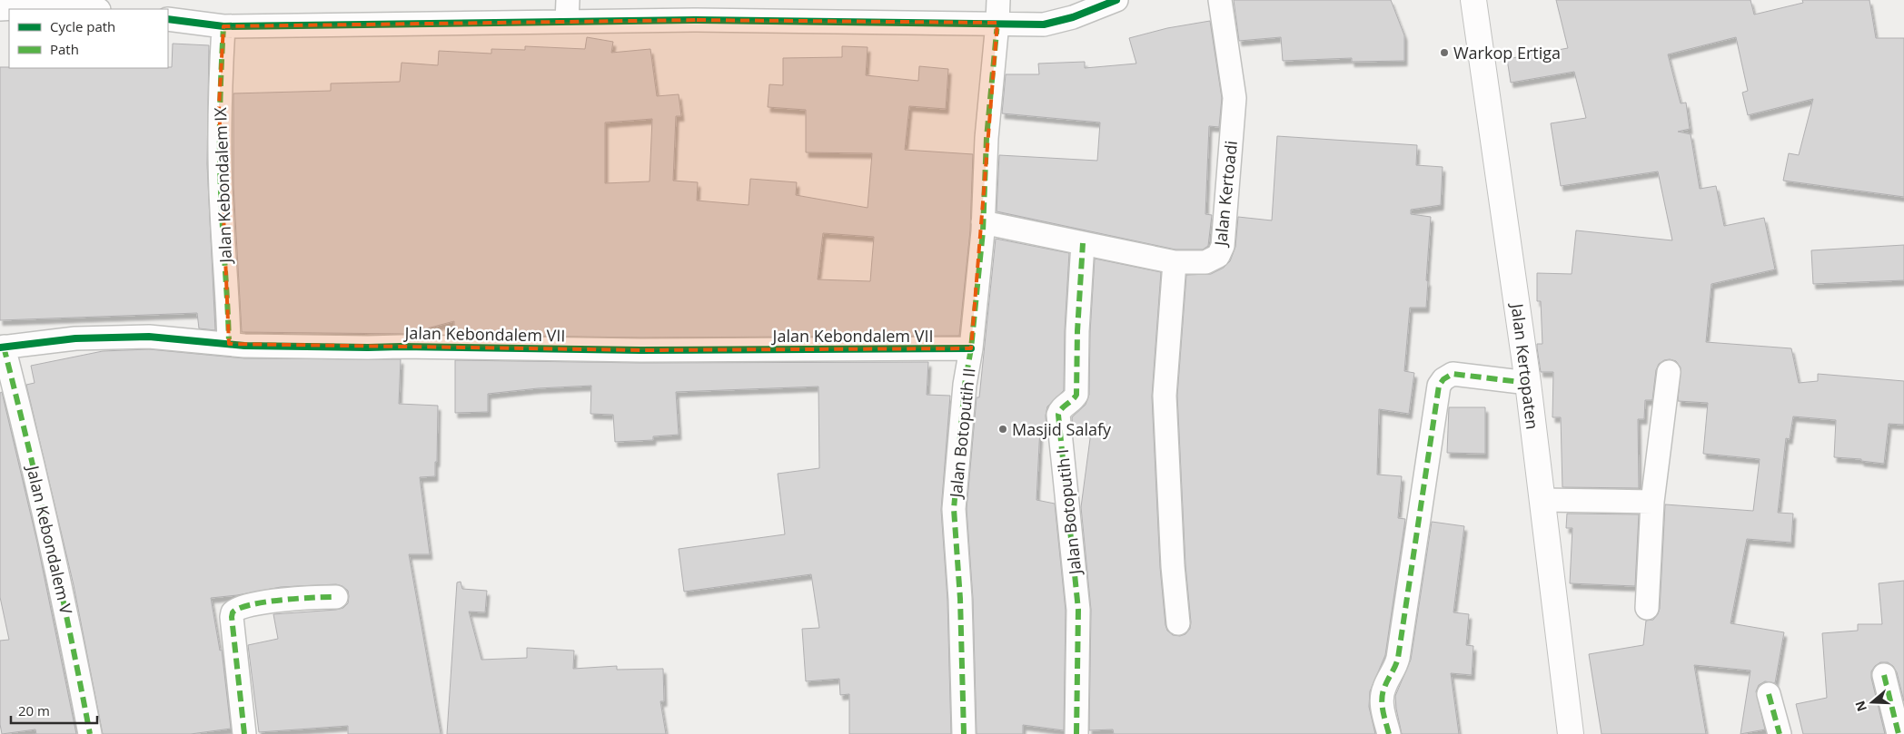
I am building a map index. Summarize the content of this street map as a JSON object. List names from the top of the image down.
{
  "streets": {
    "street": [
      "Jalan Kebondalem IX",
      "Jalan Kertoadi",
      "Jalan Kebondalem VII",
      "Jalan Kertopaten",
      "Jalan Botoputih II",
      "Jalan Botoputih I",
      "Jalan Kebondalem V"
    ]
  },
  "crossings": [
    ["Jalan Kebondalem IX", "Jalan Kebondalem VII"],
    ["Jalan Kertoadi", "Jalan Botoputih II"],
    ["Jalan Kertoadi", "Jalan Botoputih I"],
    ["Jalan Kebondalem VII", "Jalan Botoputih II"],
    ["Jalan Kebondalem VII", "Jalan Kebondalem V"]
  ],
  "places": ["Warkop Ertiga", "Masjid Salafy"],
  "legend": ["Cycle path", "Path"],
  "scale_bar": "20 m",
  "north": "left"
}
